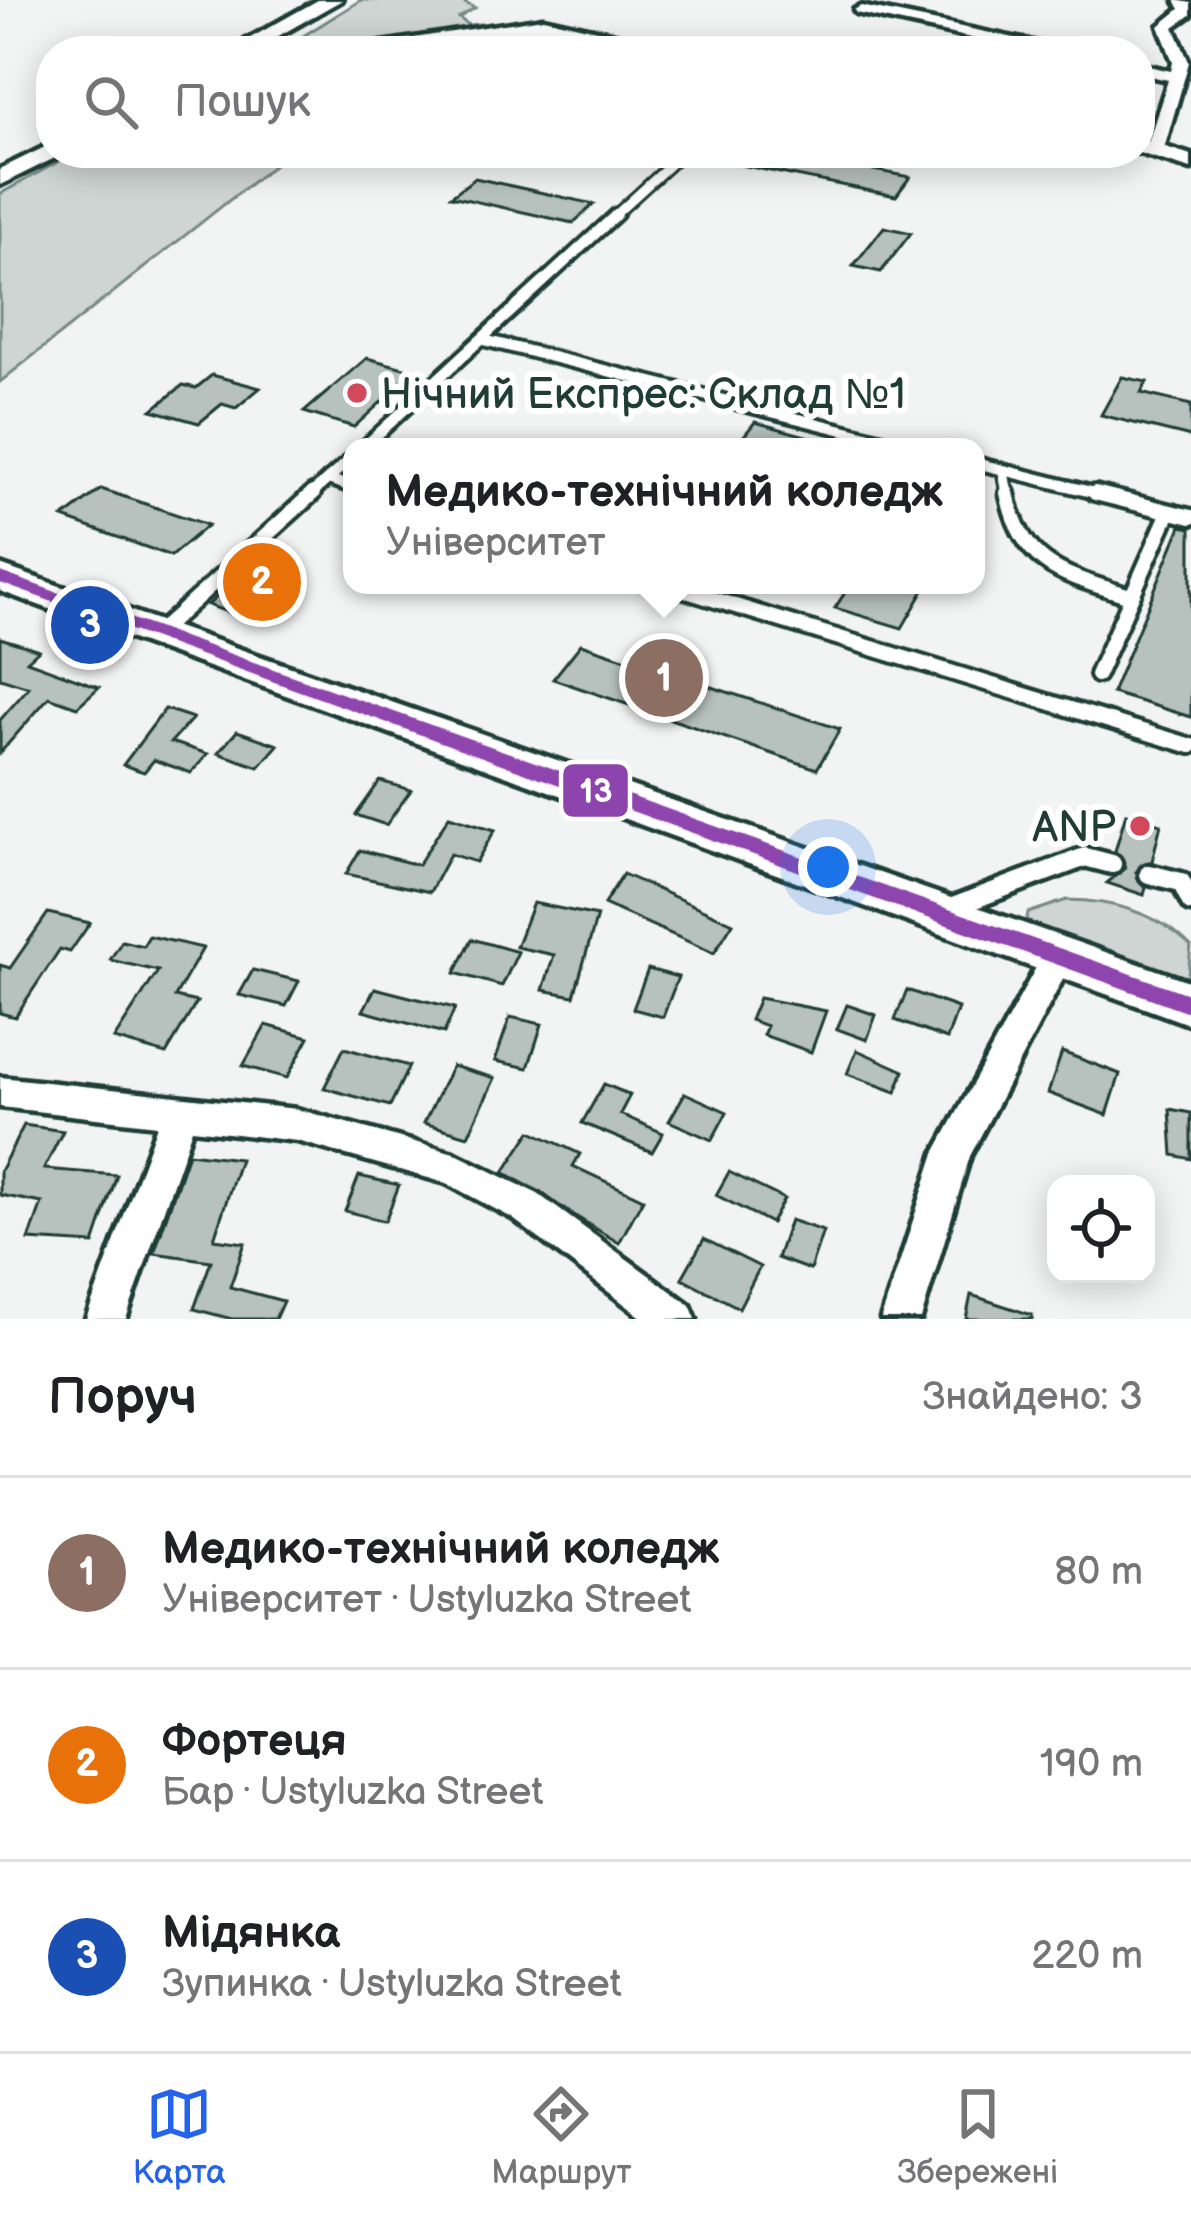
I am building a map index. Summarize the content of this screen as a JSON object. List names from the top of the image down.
{
  "places": ["Нічний Експрес: Склад №1", "ANP"],
  "lines": ["transit line 13"],
  "page": {
    "search": "Пошук",
    "popup": ["Медико-технічний коледж", "Університет"],
    "pins": ["2", "3", "1"],
    "heading": ["Поруч", "Знайдено: 3"],
    "list": [
      {
        "mark": "1",
        "name": "Медико-технічний коледж",
        "note": "Університет · Ustyluzka Street",
        "value": "80 m"
      },
      {
        "mark": "2",
        "name": "Фортеця",
        "note": "Бар · Ustyluzka Street",
        "value": "190 m"
      },
      {
        "mark": "3",
        "name": "Мідянка",
        "note": "Зупинка · Ustyluzka Street",
        "value": "220 m"
      }
    ],
    "nav": ["Карта", "Маршрут", "Збережені"]
  }
}
